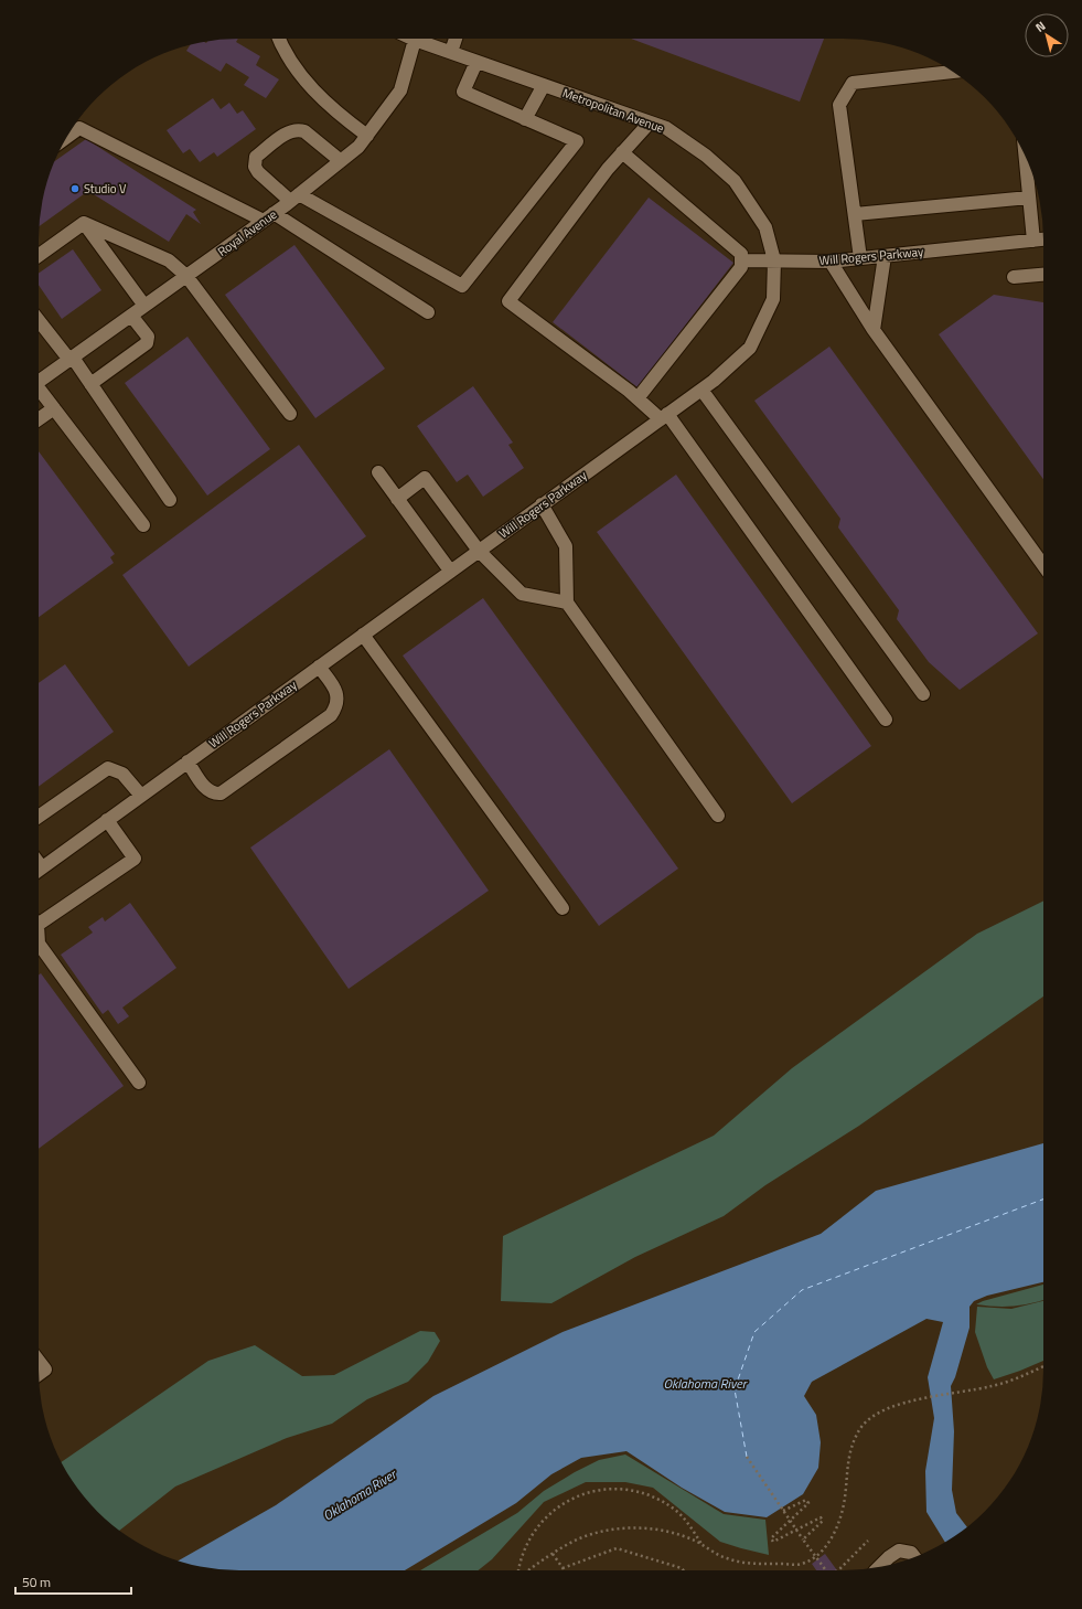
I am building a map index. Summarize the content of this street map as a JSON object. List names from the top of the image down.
{
  "streets": {
    "street": ["Metropolitan Avenue", "Royal Avenue", "Will Rogers Parkway"]
  },
  "crossings": [
    ["Metropolitan Avenue", "Royal Avenue"],
    ["Metropolitan Avenue", "Will Rogers Parkway"]
  ],
  "water": ["Oklahoma River"],
  "places": ["Studio V"],
  "scale_bar": "50 m",
  "north": "top left"
}
